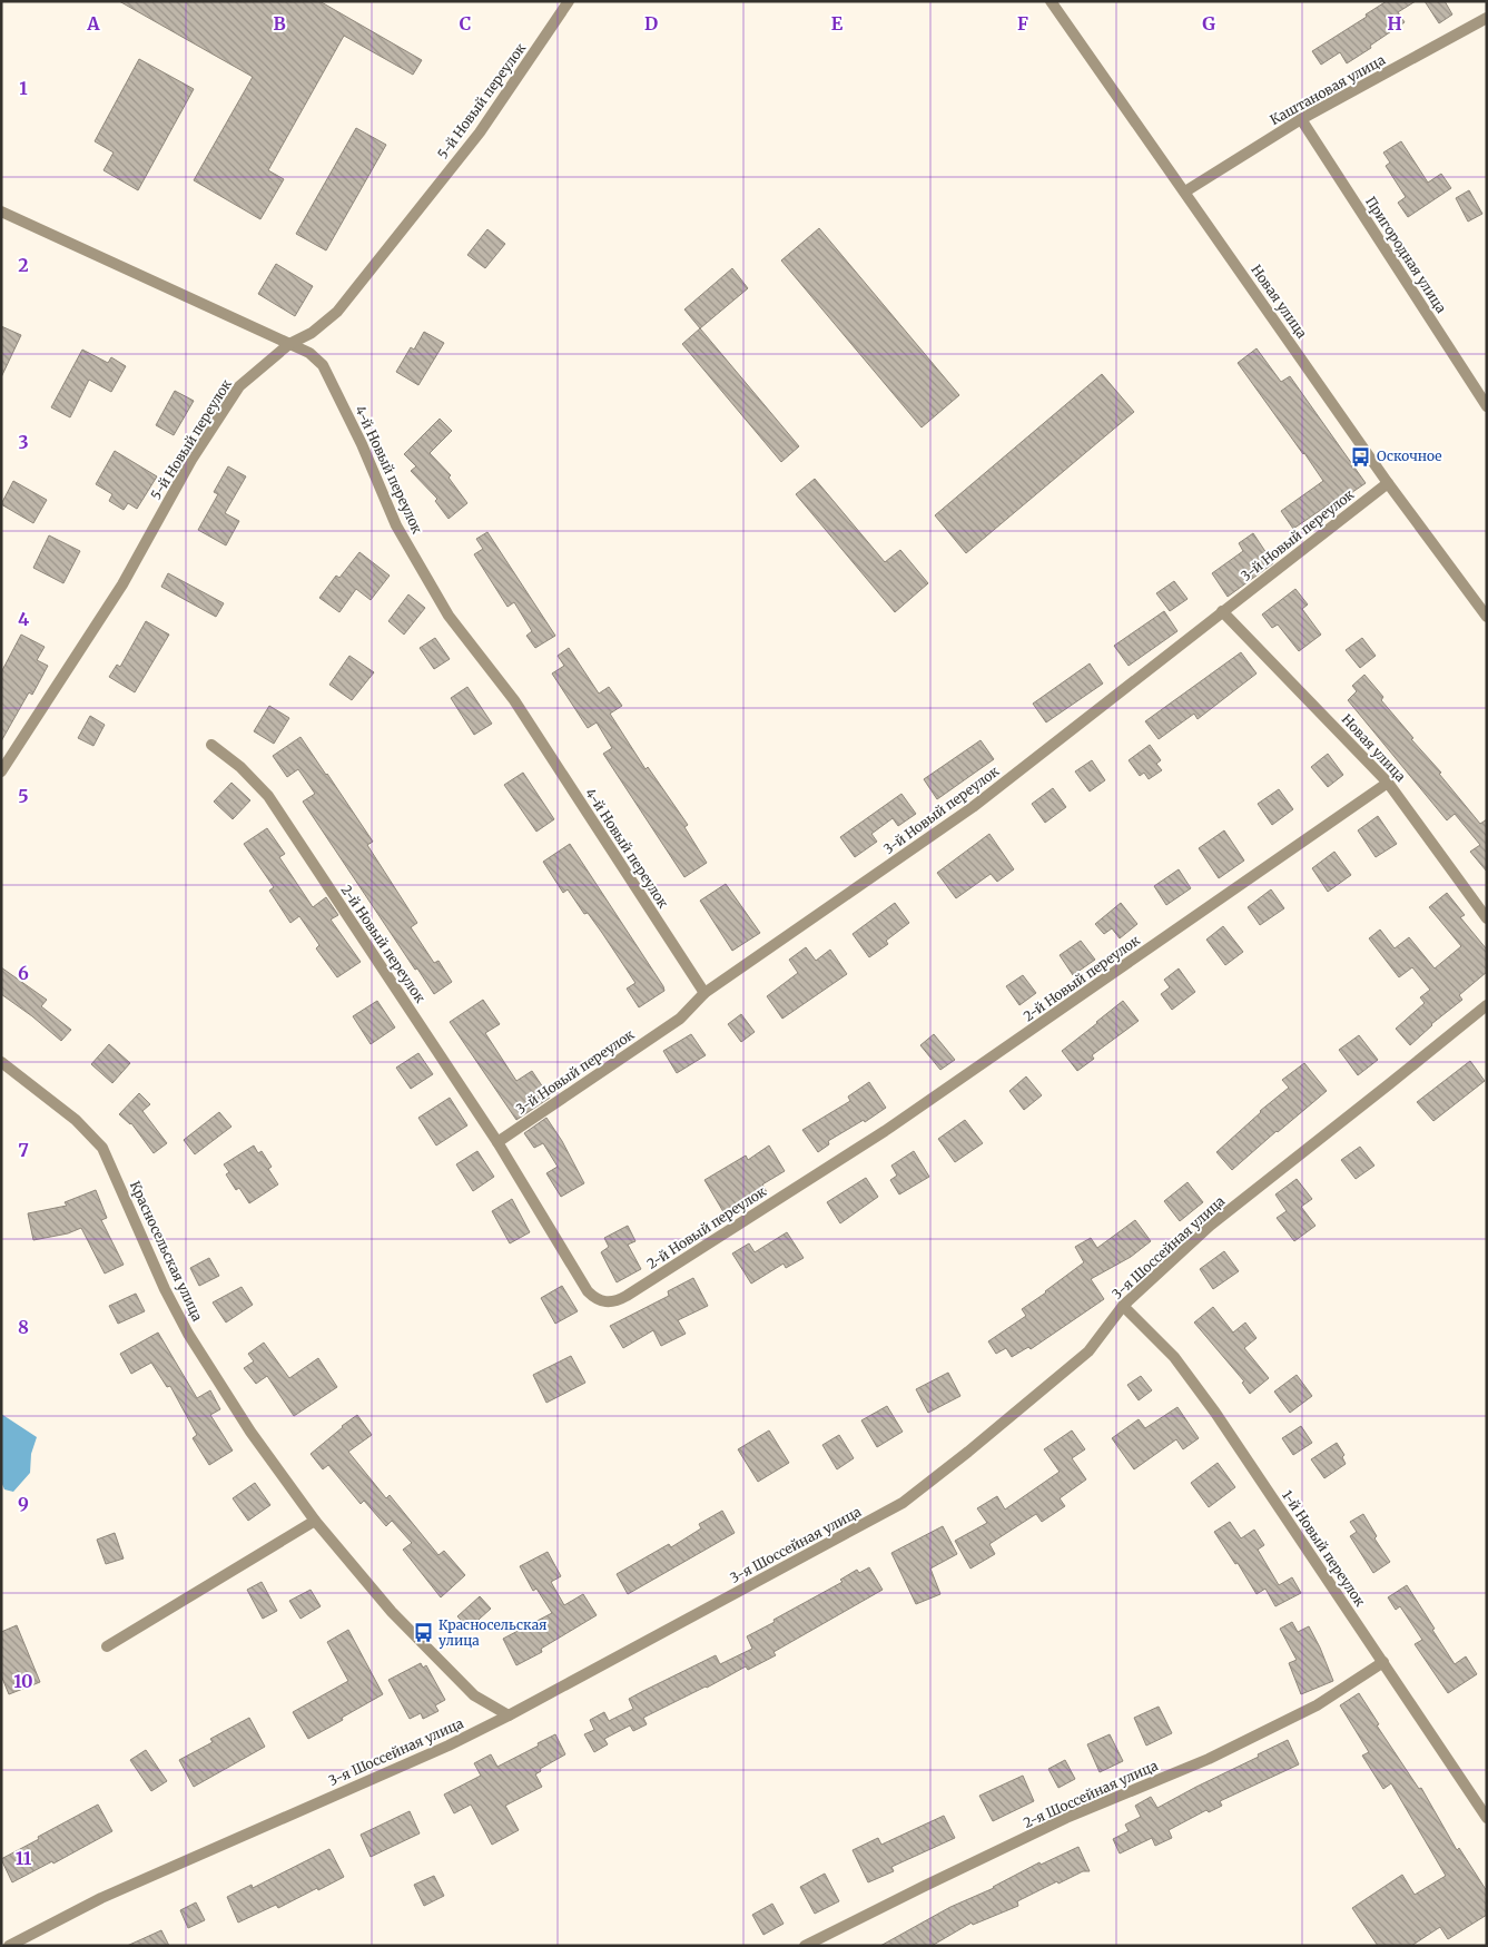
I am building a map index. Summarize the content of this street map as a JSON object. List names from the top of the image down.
{
  "streets": {
    "street": [
      "Каштановая улица",
      "5-й Новый переулок",
      "Пригородная улица",
      "Новая улица",
      "4-й Новый переулок",
      "3-й Новый переулок",
      "2-й Новый переулок",
      "3-я Шоссейная улица",
      "Красносельская улица",
      "1-й Новый переулок",
      "2-я Шоссейная улица"
    ]
  },
  "crossings": [
    ["Каштановая улица", "Пригородная улица"],
    ["Каштановая улица", "Новая улица"],
    ["5-й Новый переулок", "4-й Новый переулок"],
    ["Новая улица", "3-й Новый переулок"],
    ["Новая улица", "2-й Новый переулок"],
    ["4-й Новый переулок", "3-й Новый переулок"],
    ["3-й Новый переулок", "2-й Новый переулок"],
    ["3-я Шоссейная улица", "Красносельская улица"],
    ["3-я Шоссейная улица", "1-й Новый переулок"],
    ["1-й Новый переулок", "2-я Шоссейная улица"]
  ],
  "places": {
    "bus stop": ["Оскочное", "Красносельская улица"]
  },
  "grid": {
    "columns": [
      "A",
      "B",
      "C",
      "D",
      "E",
      "F",
      "G",
      "H"
    ],
    "rows": [
      "1",
      "2",
      "3",
      "4",
      "5",
      "6",
      "7",
      "8",
      "9",
      "10",
      "11"
    ]
  }
}
